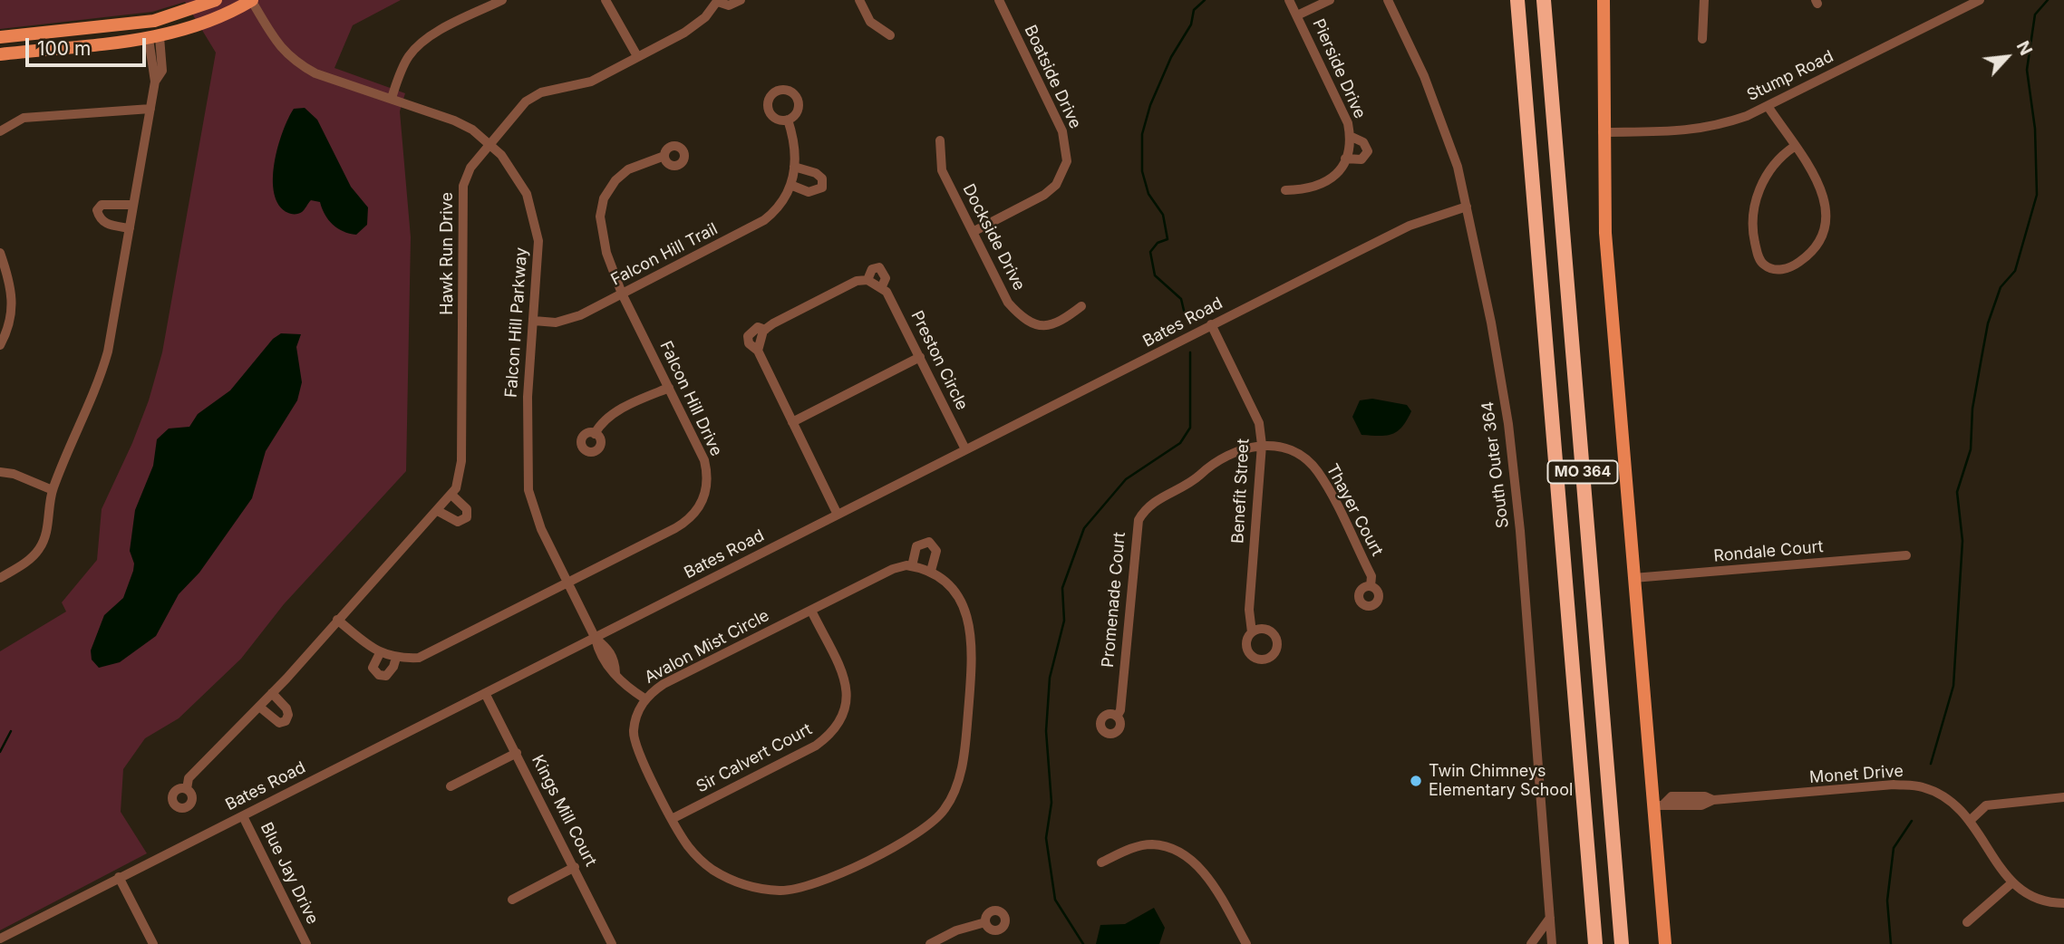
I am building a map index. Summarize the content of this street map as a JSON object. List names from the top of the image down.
{
  "streets": {
    "highway": ["MO 364"],
    "street": [
      "Pierside Drive",
      "Stump Road",
      "Boatside Drive",
      "Dockside Drive",
      "Hawk Run Drive",
      "Falcon Hill Trail",
      "Falcon Hill Parkway",
      "Bates Road",
      "Preston Circle",
      "Falcon Hill Drive",
      "South Outer 364",
      "Benefit Street",
      "Thayer Court",
      "Rondale Court",
      "Promenade Court",
      "Avalon Mist Circle",
      "Sir Calvert Court",
      "Monet Drive",
      "Kings Mill Court",
      "Blue Jay Drive"
    ]
  },
  "crossings": [
    ["Boatside Drive", "Dockside Drive"],
    ["Hawk Run Drive", "Falcon Hill Parkway"],
    ["Hawk Run Drive", "Falcon Hill Drive"],
    ["Falcon Hill Trail", "Falcon Hill Parkway"],
    ["Falcon Hill Trail", "Falcon Hill Drive"],
    ["Falcon Hill Parkway", "Bates Road"],
    ["Falcon Hill Parkway", "Falcon Hill Drive"],
    ["Falcon Hill Parkway", "Avalon Mist Circle"],
    ["Bates Road", "Preston Circle"],
    ["Bates Road", "South Outer 364"],
    ["Bates Road", "Benefit Street"],
    ["Bates Road", "Kings Mill Court"],
    ["Bates Road", "Blue Jay Drive"],
    ["Benefit Street", "Thayer Court"],
    ["Benefit Street", "Promenade Court"],
    ["Thayer Court", "Promenade Court"],
    ["Avalon Mist Circle", "Sir Calvert Court"]
  ],
  "places": ["Twin Chimneys Elementary School"],
  "scale_bar": "100 m",
  "north": "top right"
}
